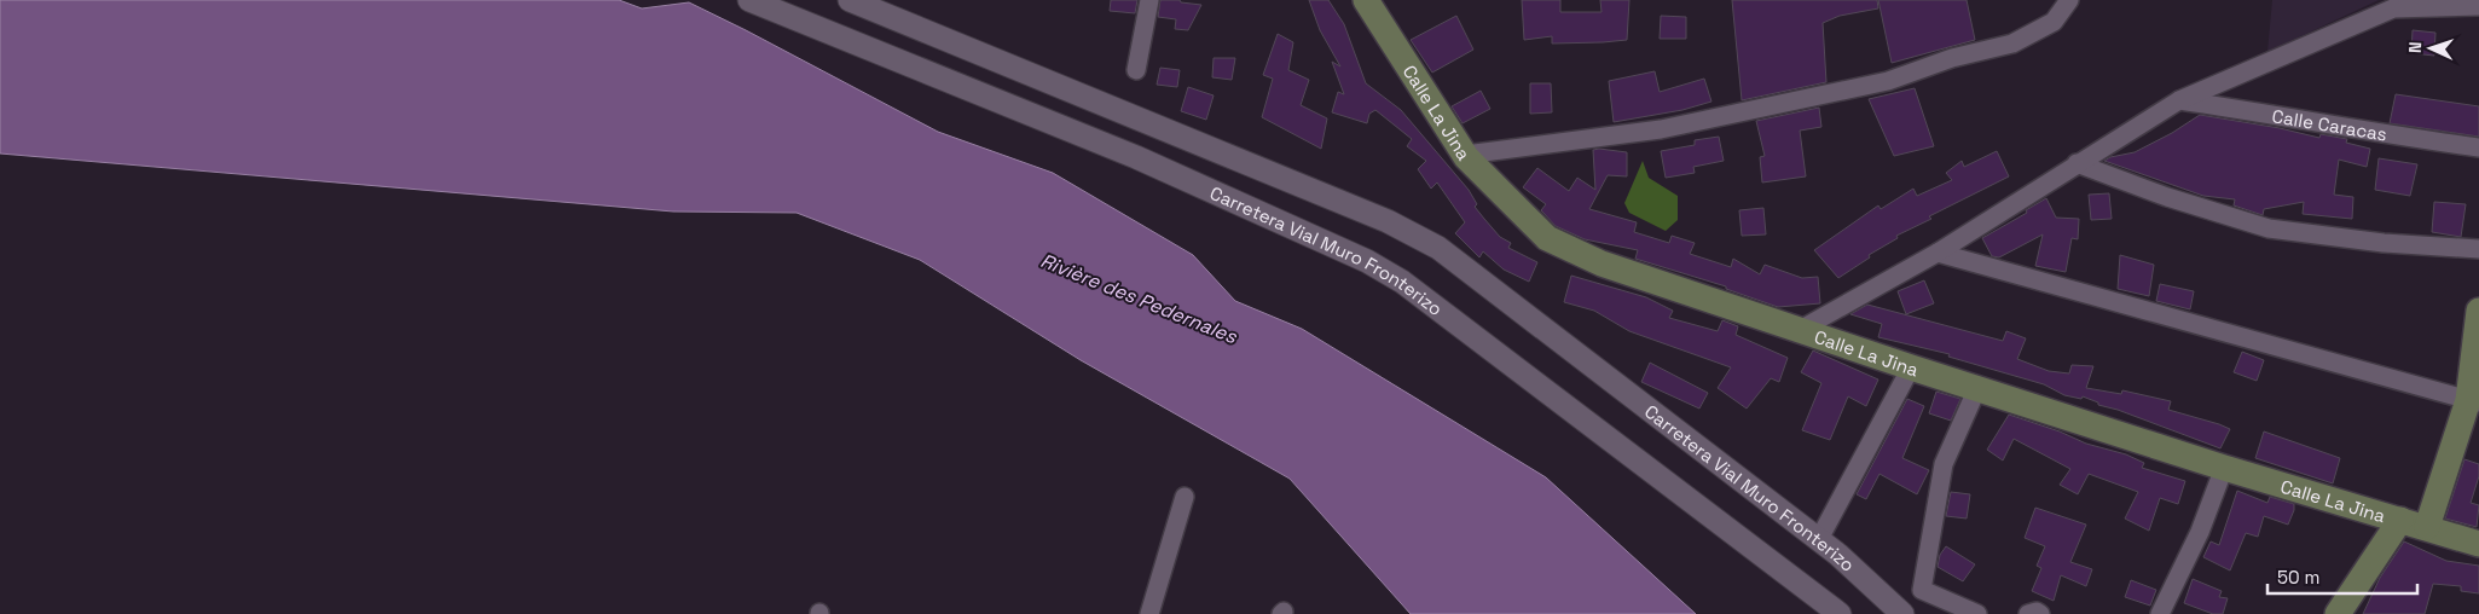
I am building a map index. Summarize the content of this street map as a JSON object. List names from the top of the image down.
{
  "streets": {
    "main road": ["Calle La Jina"],
    "street": ["Calle Caracas", "Carretera Vial Muro Fronterizo"]
  },
  "water": ["Rivière des Pedernales"],
  "scale_bar": "50 m",
  "north": "left"
}
